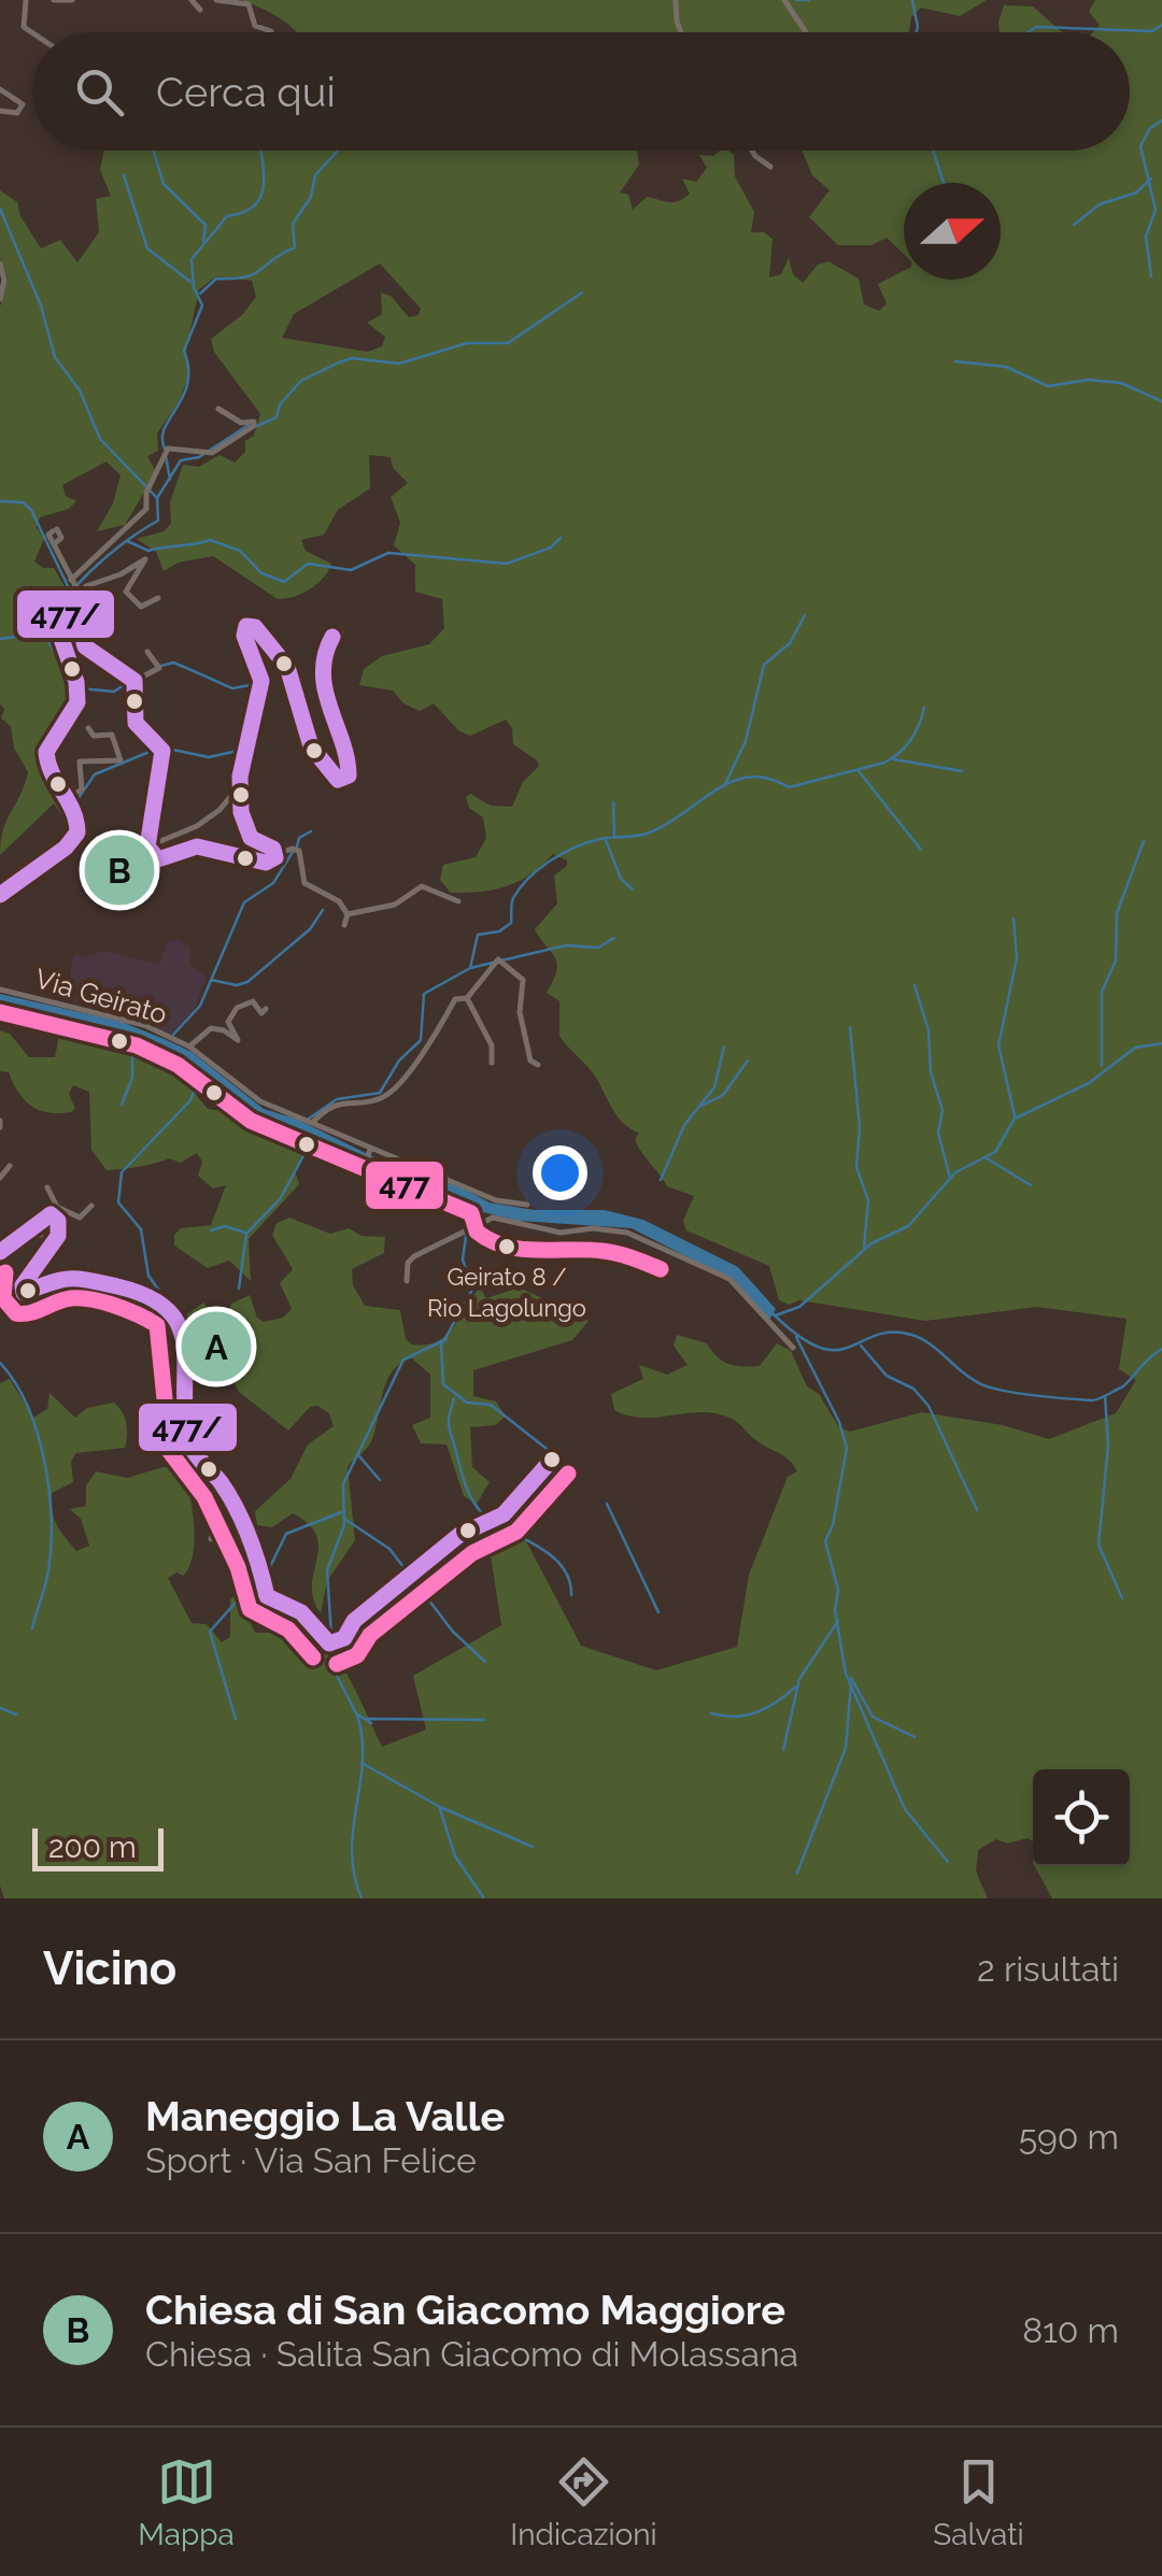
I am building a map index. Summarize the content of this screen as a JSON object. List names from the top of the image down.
{
  "streets": {
    "street": ["Via Geirato"]
  },
  "places": ["Geirato 8 / Rio Lagolungo"],
  "lines": ["transit line 477/", "transit line 477"],
  "scale_bar": "200 m",
  "north": "right",
  "page": {
    "search": "Cerca qui",
    "pins": ["B", "A"],
    "scale": "200 m",
    "heading": ["Vicino", "2 risultati"],
    "list": [
      {
        "mark": "A",
        "name": "Maneggio La Valle",
        "note": "Sport · Via San Felice",
        "value": "590 m"
      },
      {
        "mark": "B",
        "name": "Chiesa di San Giacomo Maggiore",
        "note": "Chiesa · Salita San Giacomo di Molassana",
        "value": "810 m"
      }
    ],
    "nav": ["Mappa", "Indicazioni", "Salvati"]
  }
}
